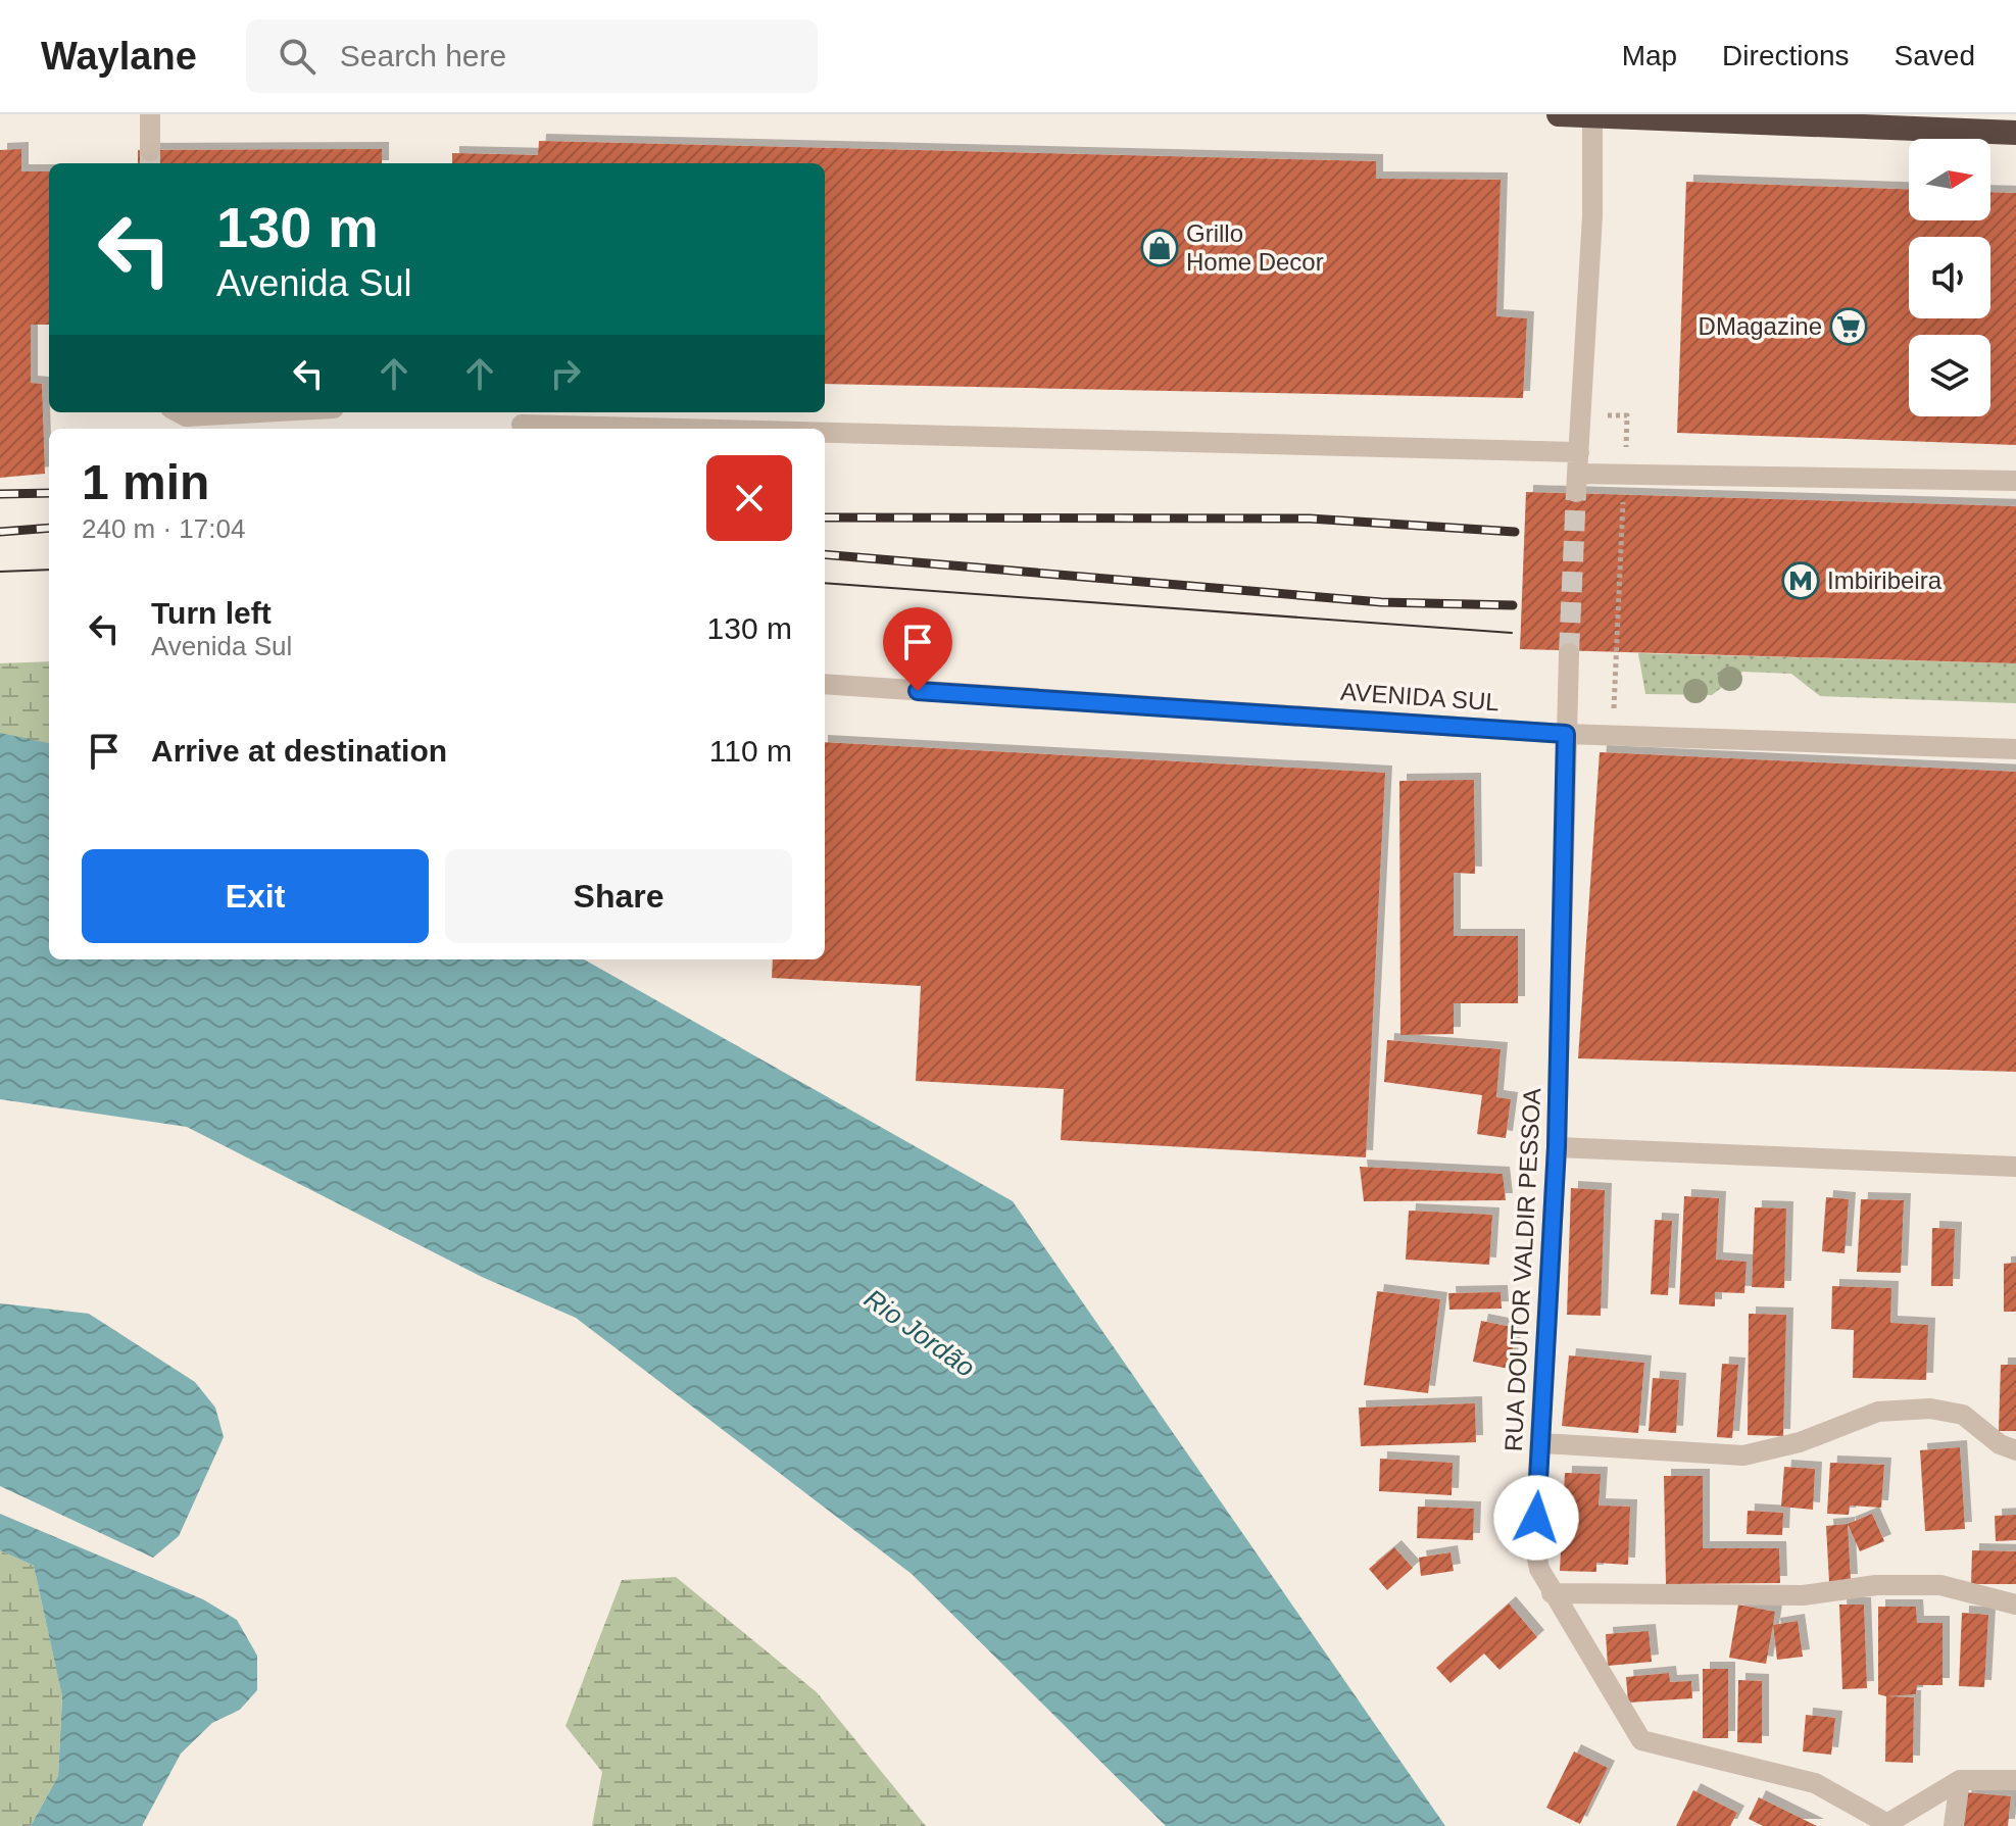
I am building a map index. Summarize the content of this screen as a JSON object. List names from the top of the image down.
{
  "streets": {
    "street": ["AVENIDA SUL", "RUA DOUTOR VALDIR PESSOA"]
  },
  "crossings": [
    ["AVENIDA SUL", "RUA DOUTOR VALDIR PESSOA"]
  ],
  "water": ["Rio Jordão"],
  "places": {
    "shop": ["Grillo Home Decor"],
    "supermarket": ["DMagazine"],
    "metro station": ["Imbiribeira"]
  },
  "north": "right",
  "page": {
    "header": "Waylane",
    "search": "Search here",
    "nav": ["Map", "Directions", "Saved"],
    "turn": ["130 m", "Avenida Sul"],
    "heading": ["1 min", "240 m · 17:04"],
    "list": [
      {
        "name": "Turn left",
        "note": "Avenida Sul",
        "value": "130 m"
      },
      {
        "name": "Arrive at destination",
        "value": "110 m"
      }
    ],
    "buttons": ["Exit", "Share"]
  }
}
